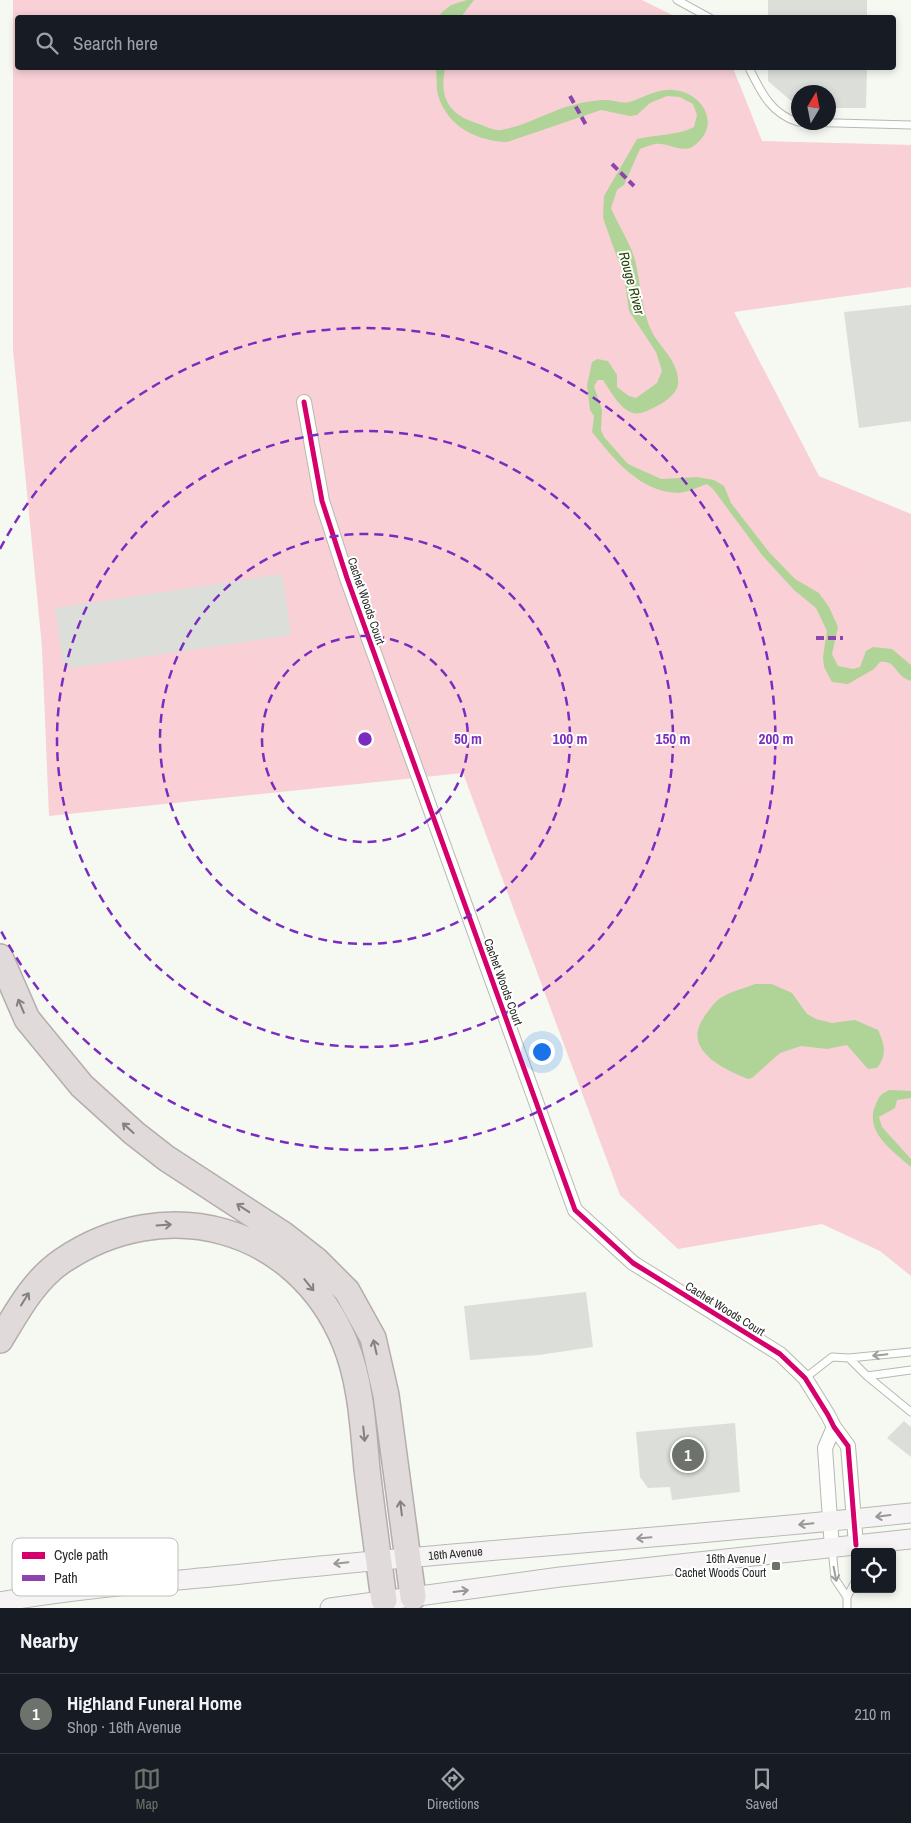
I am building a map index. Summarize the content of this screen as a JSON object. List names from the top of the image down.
{
  "streets": {
    "main road": ["16th Avenue"],
    "street": ["Cachet Woods Court"]
  },
  "crossings": [
    ["Cachet Woods Court", "16th Avenue"]
  ],
  "water": ["Rouge River"],
  "places": {
    "transit": ["16th Avenue / Cachet Woods Court"]
  },
  "legend": ["Cycle path", "Path"],
  "north": "top",
  "page": {
    "search": "Search here",
    "pins": "1",
    "heading": "Nearby",
    "list": [
      {
        "mark": "1",
        "name": "Highland Funeral Home",
        "note": "Shop · 16th Avenue",
        "value": "210 m"
      }
    ],
    "nav": ["Map", "Directions", "Saved"]
  },
  "rings": [
    "50 m",
    "100 m",
    "150 m",
    "200 m"
  ]
}
